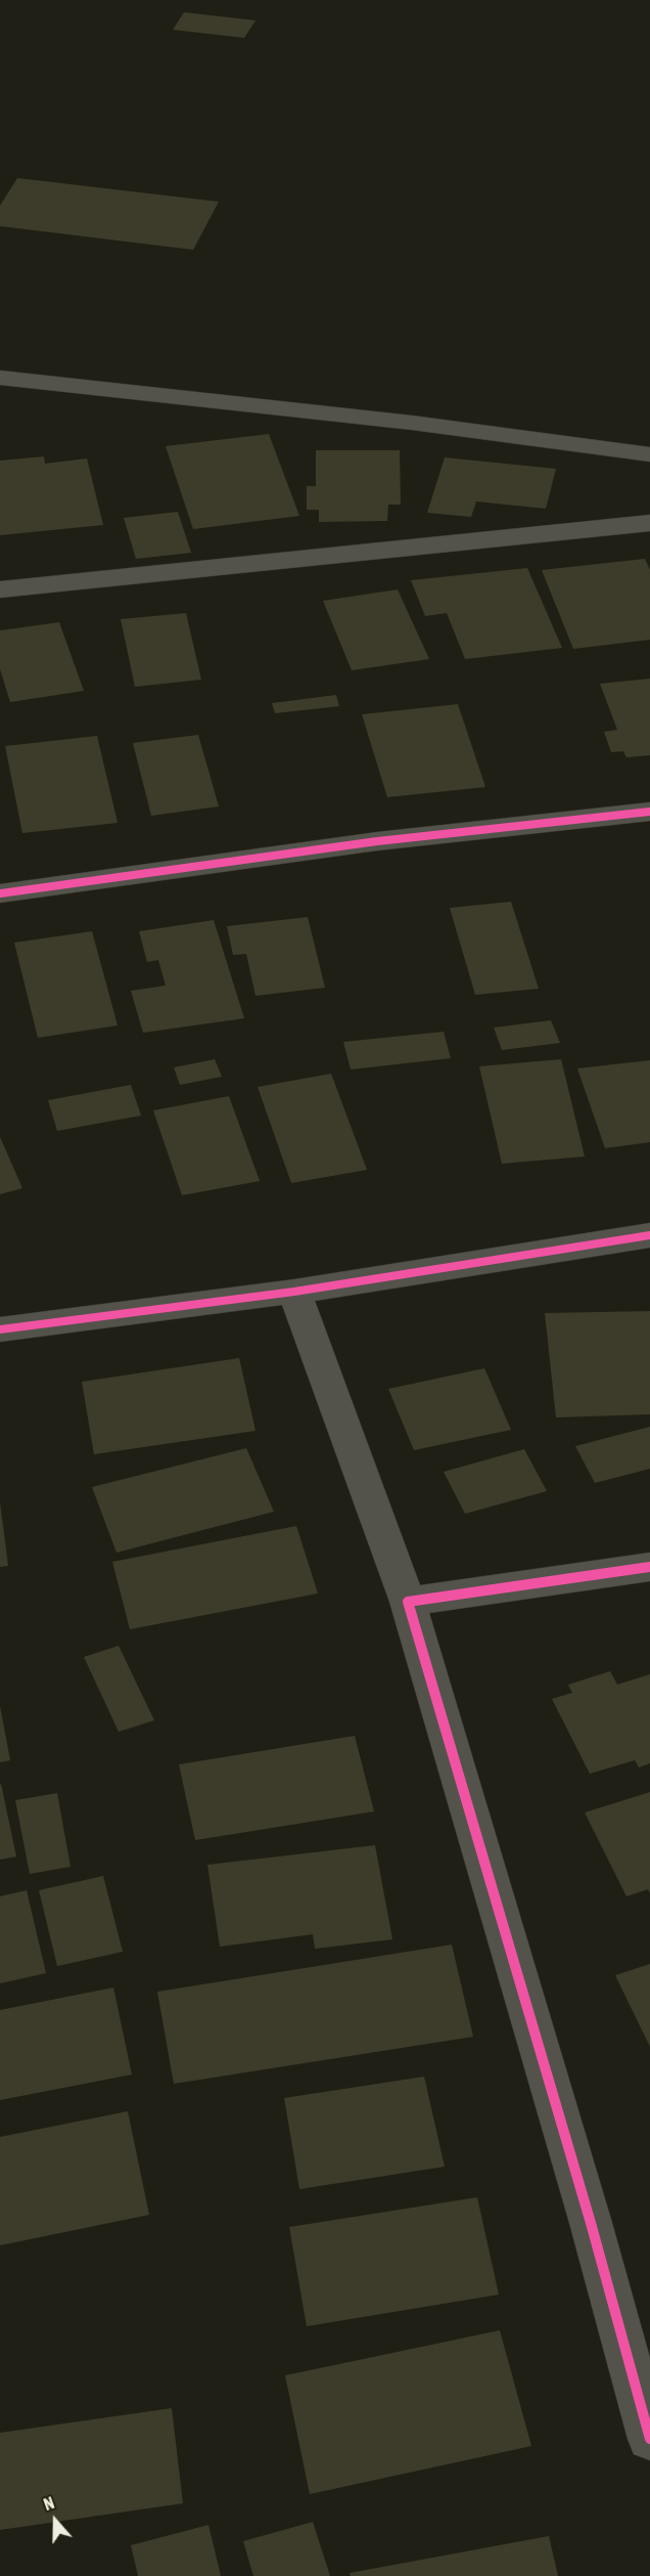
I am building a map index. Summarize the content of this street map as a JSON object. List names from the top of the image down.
{
  "north": "top"
}
